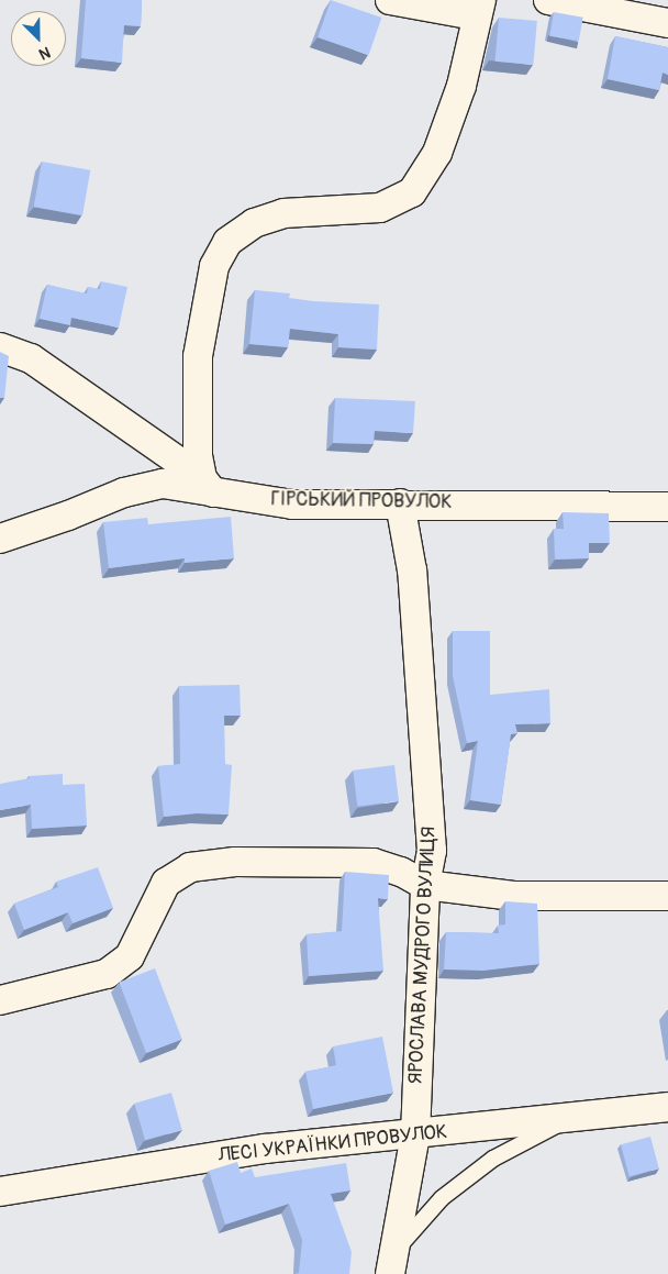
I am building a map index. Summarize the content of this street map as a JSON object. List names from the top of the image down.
{
  "streets": {
    "street": ["ГІРСЬКИЙ ПРОВУЛОК", "ЯРОСЛАВА МУДРОГО ВУЛИЦЯ", "ЛЕСІ УКРАЇНКИ ПРОВУЛОК"]
  },
  "crossings": [
    ["ГІРСЬКИЙ ПРОВУЛОК", "ЯРОСЛАВА МУДРОГО ВУЛИЦЯ"],
    ["ЯРОСЛАВА МУДРОГО ВУЛИЦЯ", "ЛЕСІ УКРАЇНКИ ПРОВУЛОК"]
  ],
  "north": "bottom right"
}
